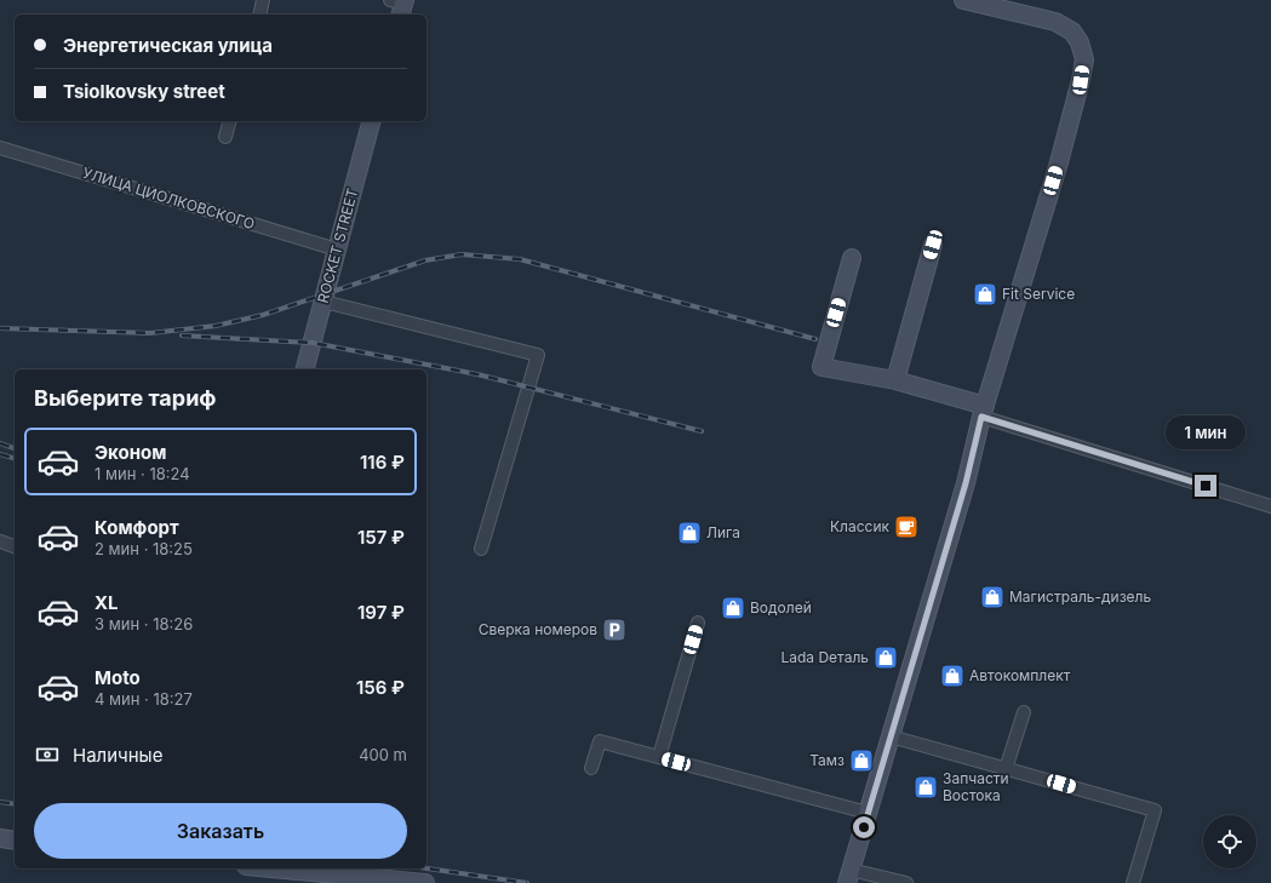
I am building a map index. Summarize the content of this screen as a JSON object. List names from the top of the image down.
{
  "streets": {
    "street": ["УЛИЦА ЦИОЛКОВСКОГО", "ROCKET STREET"]
  },
  "crossings": [
    ["УЛИЦА ЦИОЛКОВСКОГО", "ROCKET STREET"]
  ],
  "places": {
    "shop": [
      "Fit Service",
      "Лига",
      "Магистраль-дизель",
      "Водолей",
      "Lada Dеталь",
      "Автокомплект",
      "Тамз",
      "Запчасти Востока"
    ],
    "cafe": ["Классик"],
    "parking": ["Сверка номеров"]
  },
  "page": {
    "banner": ["Энергетическая улица", "Tsiolkovsky street"],
    "heading": "Выберите тариф",
    "bubble": "1 мин",
    "list": [
      {
        "name": "Эконом",
        "note": "1 мин · 18:24",
        "value": "116 ₽"
      },
      {
        "name": "Комфорт",
        "note": "2 мин · 18:25",
        "value": "157 ₽"
      },
      {
        "name": "XL",
        "note": "3 мин · 18:26",
        "value": "197 ₽"
      },
      {
        "name": "Moto",
        "note": "4 мин · 18:27",
        "value": "156 ₽"
      }
    ],
    "pay": ["Наличные", "400 m"],
    "buttons": "Заказать"
  }
}
